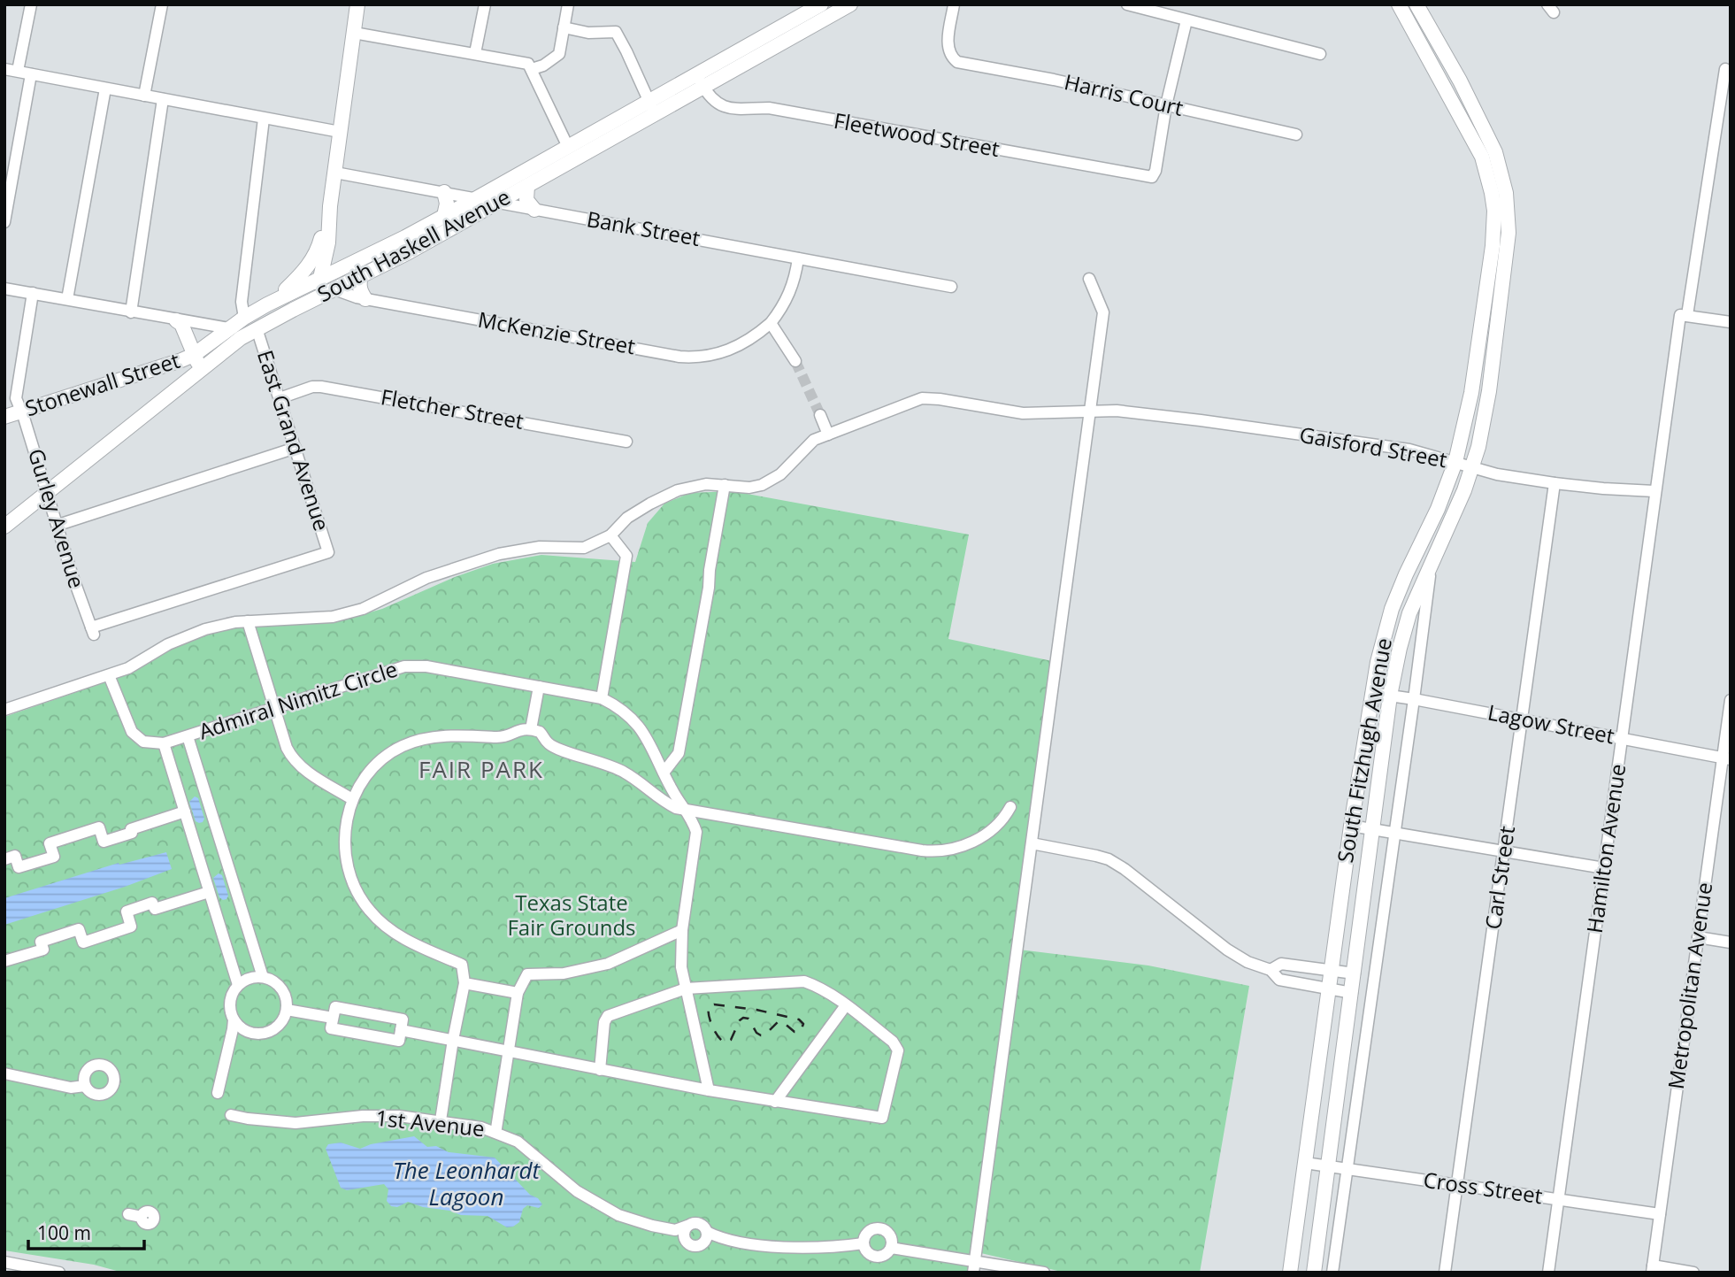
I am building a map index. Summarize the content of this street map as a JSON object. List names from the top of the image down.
{
  "streets": {
    "main road": ["South Haskell Avenue", "Stonewall Street", "South Fitzhugh Avenue"],
    "street": [
      "Harris Court",
      "Fleetwood Street",
      "Bank Street",
      "McKenzie Street",
      "Fletcher Street",
      "East Grand Avenue",
      "Gaisford Street",
      "Gurley Avenue",
      "Admiral Nimitz Circle",
      "Lagow Street",
      "Hamilton Avenue",
      "Carl Street",
      "Metropolitan Avenue",
      "1st Avenue",
      "Cross Street"
    ]
  },
  "crossings": [
    ["Harris Court", "Fleetwood Street"],
    ["Fleetwood Street", "South Haskell Avenue"],
    ["Bank Street", "South Haskell Avenue"],
    ["Bank Street", "McKenzie Street"],
    ["South Haskell Avenue", "McKenzie Street"],
    ["South Haskell Avenue", "Stonewall Street"],
    ["South Haskell Avenue", "East Grand Avenue"],
    ["South Haskell Avenue", "Gurley Avenue"],
    ["Stonewall Street", "Gurley Avenue"],
    ["Fletcher Street", "East Grand Avenue"],
    ["East Grand Avenue", "Gurley Avenue"],
    ["Gaisford Street", "South Fitzhugh Avenue"],
    ["Gaisford Street", "Hamilton Avenue"],
    ["Gaisford Street", "Carl Street"],
    ["Lagow Street", "South Fitzhugh Avenue"],
    ["Lagow Street", "Hamilton Avenue"],
    ["Lagow Street", "Carl Street"],
    ["Lagow Street", "Metropolitan Avenue"],
    ["South Fitzhugh Avenue", "Cross Street"],
    ["Hamilton Avenue", "Cross Street"],
    ["Carl Street", "Cross Street"],
    ["Metropolitan Avenue", "Cross Street"]
  ],
  "districts": ["FAIR PARK"],
  "water": ["The Leonhardt Lagoon"],
  "parks": ["Texas State Fair Grounds"],
  "scale_bar": "100 m"
}
